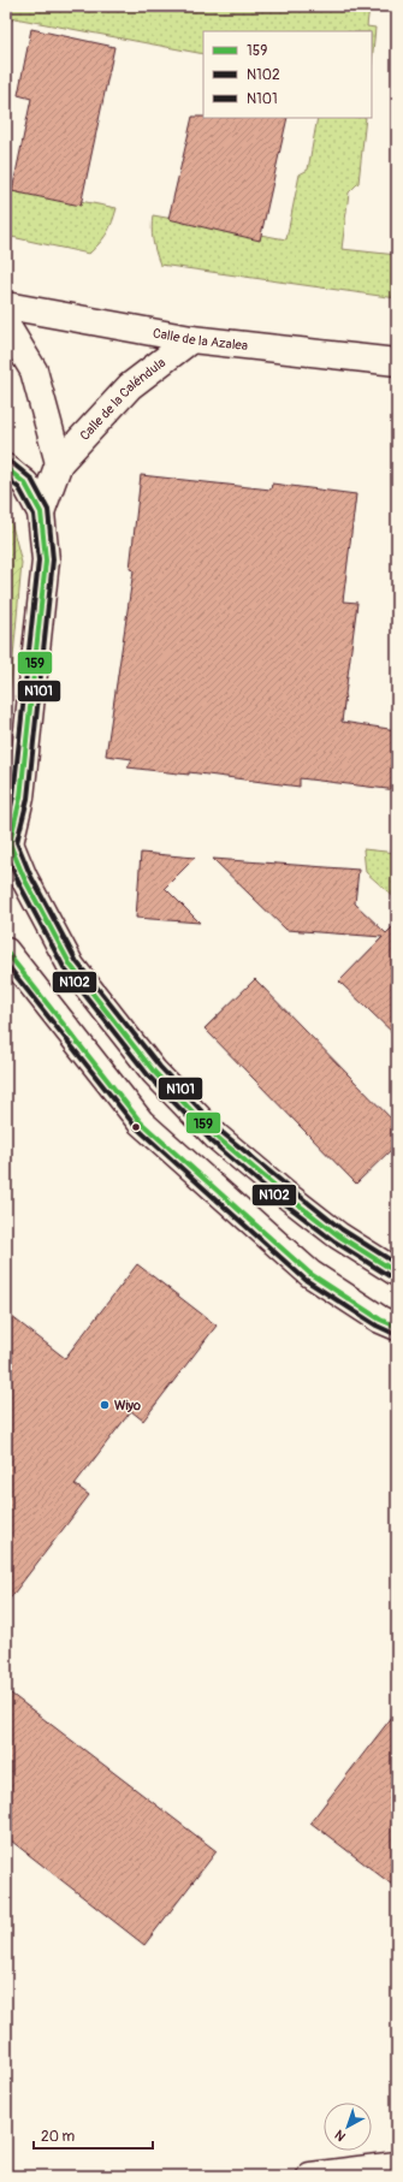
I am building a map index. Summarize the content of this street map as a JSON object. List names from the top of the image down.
{
  "streets": {
    "street": ["Calle de la Azalea", "Calle de la Caléndula"]
  },
  "crossings": [
    ["Calle de la Azalea", "Calle de la Caléndula"]
  ],
  "places": ["Wiyo"],
  "lines": ["transit line N101", "transit line 159", "transit line N102"],
  "legend": ["159", "N102", "N101"],
  "scale_bar": "20 m",
  "north": "bottom left"
}
